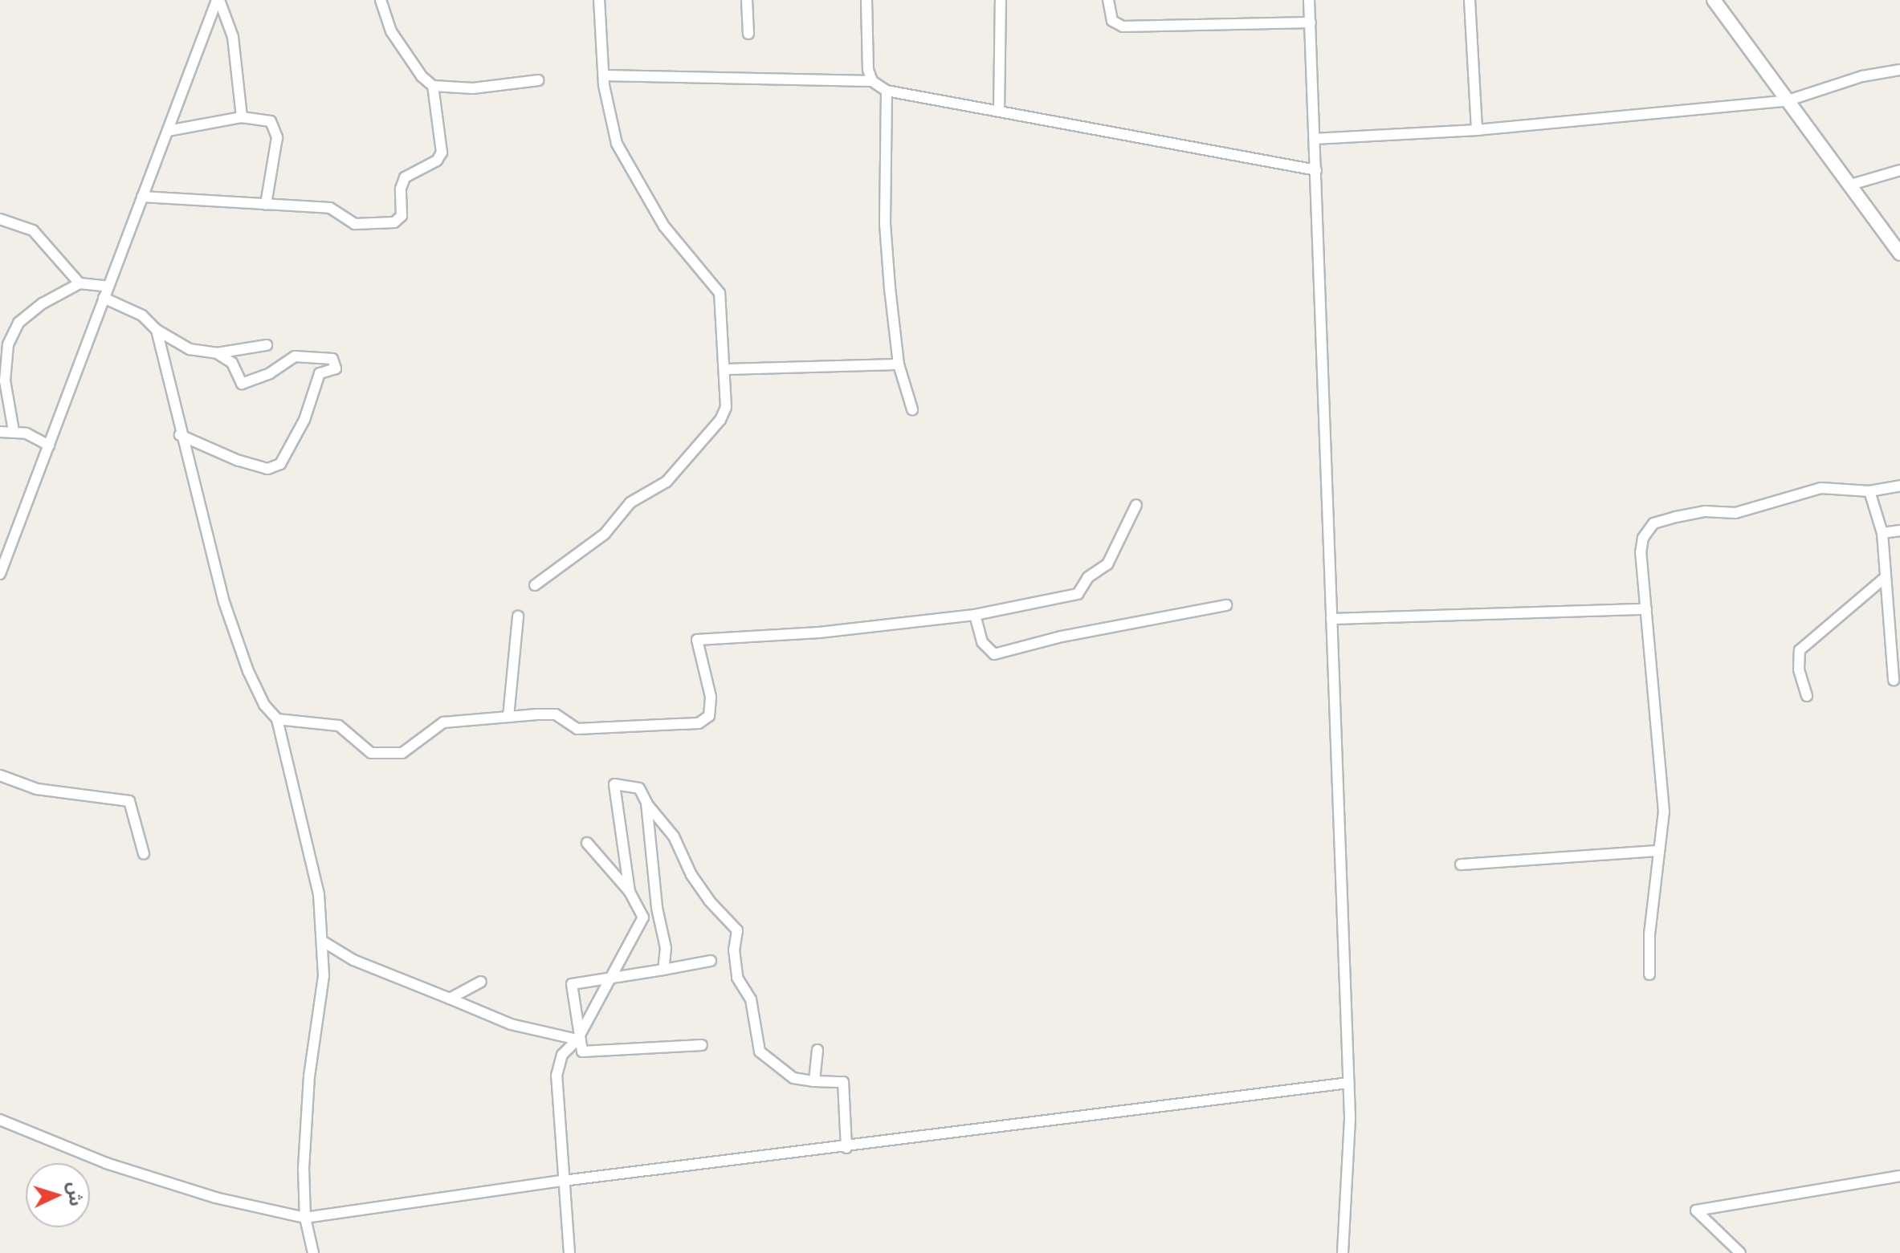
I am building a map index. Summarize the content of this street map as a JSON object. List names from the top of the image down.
{
  "north": "right"
}
